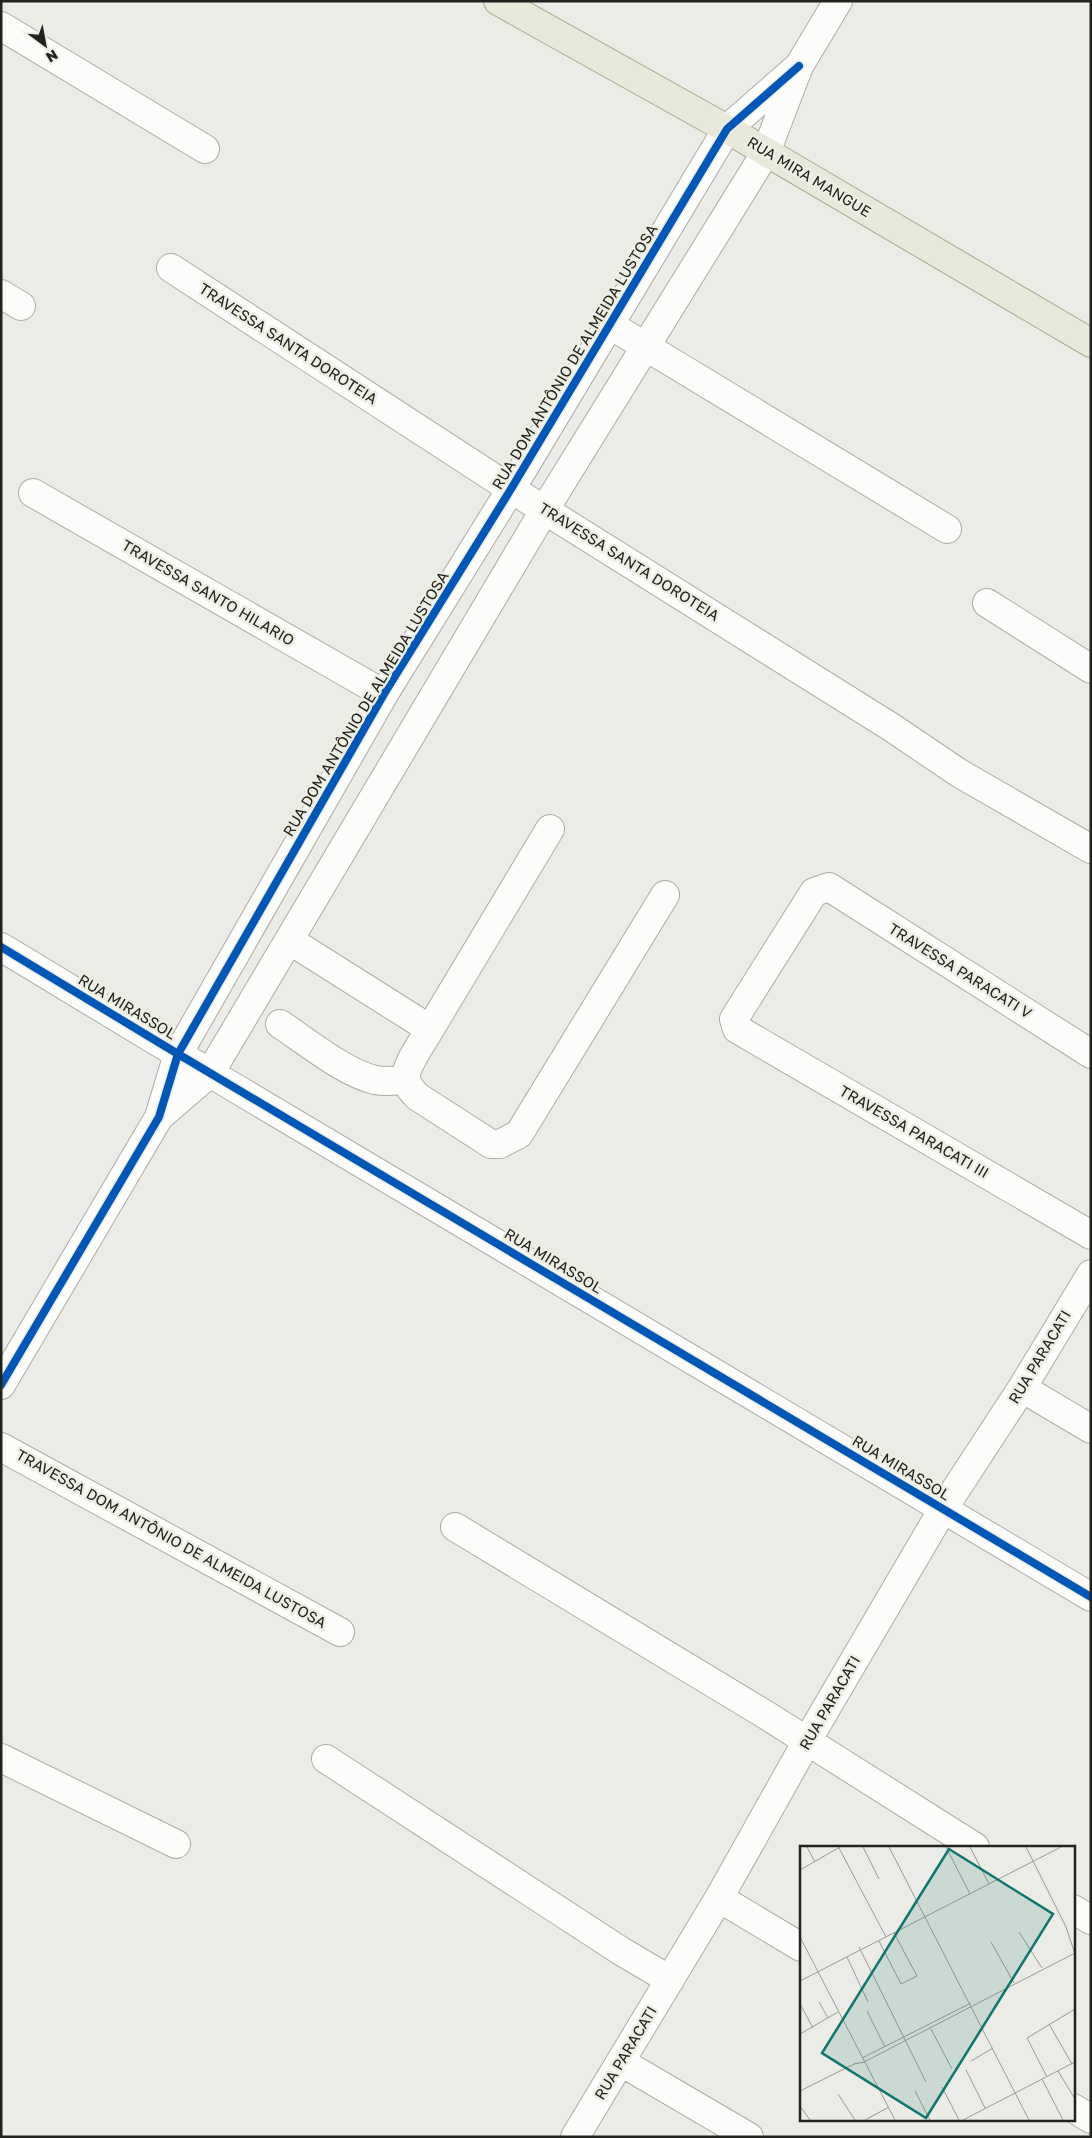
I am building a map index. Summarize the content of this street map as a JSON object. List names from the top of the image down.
{
  "streets": {
    "main road": ["RUA MIRA MANGUE"],
    "street": [
      "TRAVESSA SANTA DOROTEIA",
      "RUA DOM ANTÔNIO DE ALMEIDA LUSTOSA",
      "TRAVESSA SANTO HILARIO",
      "TRAVESSA PARACATI V",
      "RUA MIRASSOL",
      "TRAVESSA PARACATI III",
      "RUA PARACATI",
      "TRAVESSA DOM ANTÔNIO DE ALMEIDA LUSTOSA"
    ]
  },
  "crossings": [
    ["RUA MIRA MANGUE", "RUA DOM ANTÔNIO DE ALMEIDA LUSTOSA"],
    ["TRAVESSA SANTA DOROTEIA", "RUA DOM ANTÔNIO DE ALMEIDA LUSTOSA"],
    ["RUA DOM ANTÔNIO DE ALMEIDA LUSTOSA", "TRAVESSA SANTO HILARIO"],
    ["RUA DOM ANTÔNIO DE ALMEIDA LUSTOSA", "RUA MIRASSOL"],
    ["TRAVESSA PARACATI V", "TRAVESSA PARACATI III"],
    ["RUA MIRASSOL", "RUA PARACATI"]
  ],
  "north": "bottom right"
}
